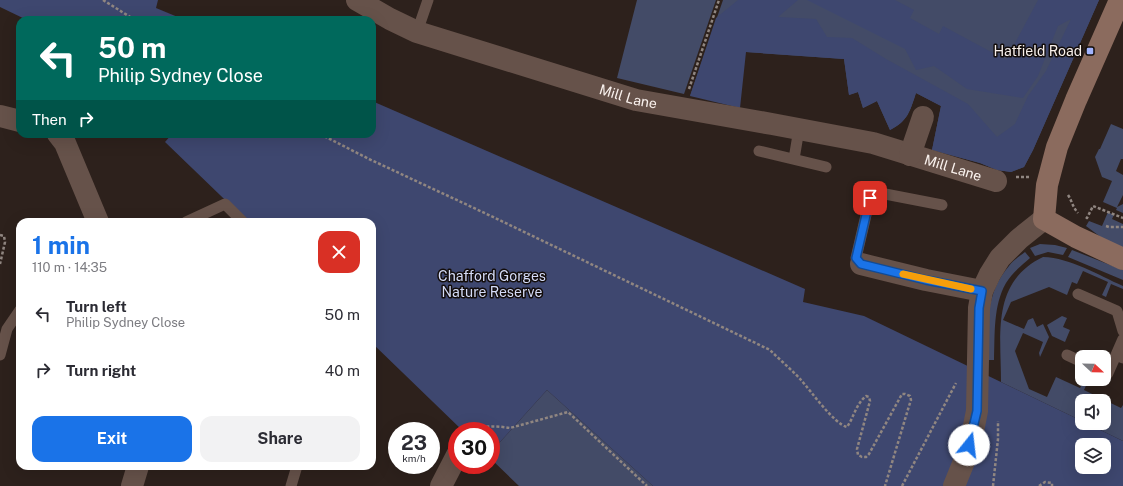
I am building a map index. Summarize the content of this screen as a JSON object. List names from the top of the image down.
{
  "streets": {
    "street": ["Mill Lane"]
  },
  "parks": ["Chafford Gorges Nature Reserve"],
  "places": {
    "transit": ["Hatfield Road"]
  },
  "north": "right",
  "page": {
    "turn": ["50 m", "Philip Sydney Close"],
    "then": "Then",
    "heading": ["1 min", "110 m · 14:35"],
    "list": [
      {
        "name": "Turn left",
        "note": "Philip Sydney Close",
        "value": "50 m"
      },
      {
        "name": "Turn right",
        "value": "40 m"
      }
    ],
    "buttons": ["Exit", "Share"],
    "speed": "23 km/h",
    "limit": "30"
  }
}
